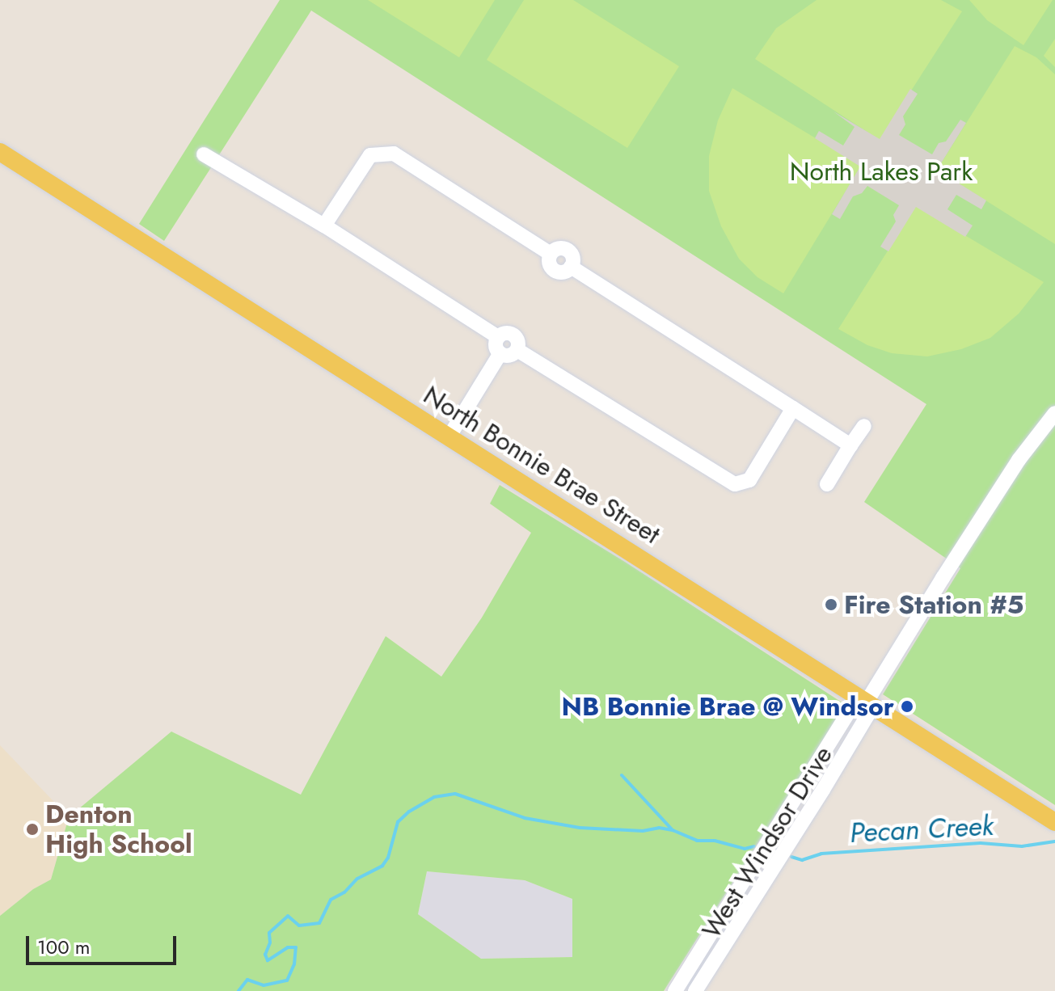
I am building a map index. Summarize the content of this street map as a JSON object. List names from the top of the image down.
{
  "streets": {
    "main road": ["North Bonnie Brae Street"],
    "street": ["West Windsor Drive"]
  },
  "crossings": [
    ["North Bonnie Brae Street", "West Windsor Drive"]
  ],
  "water": ["Pecan Creek"],
  "parks": ["North Lakes Park"],
  "places": ["Fire Station #5", "NB Bonnie Brae @ Windsor", "Denton High School"],
  "scale_bar": "100 m"
}
